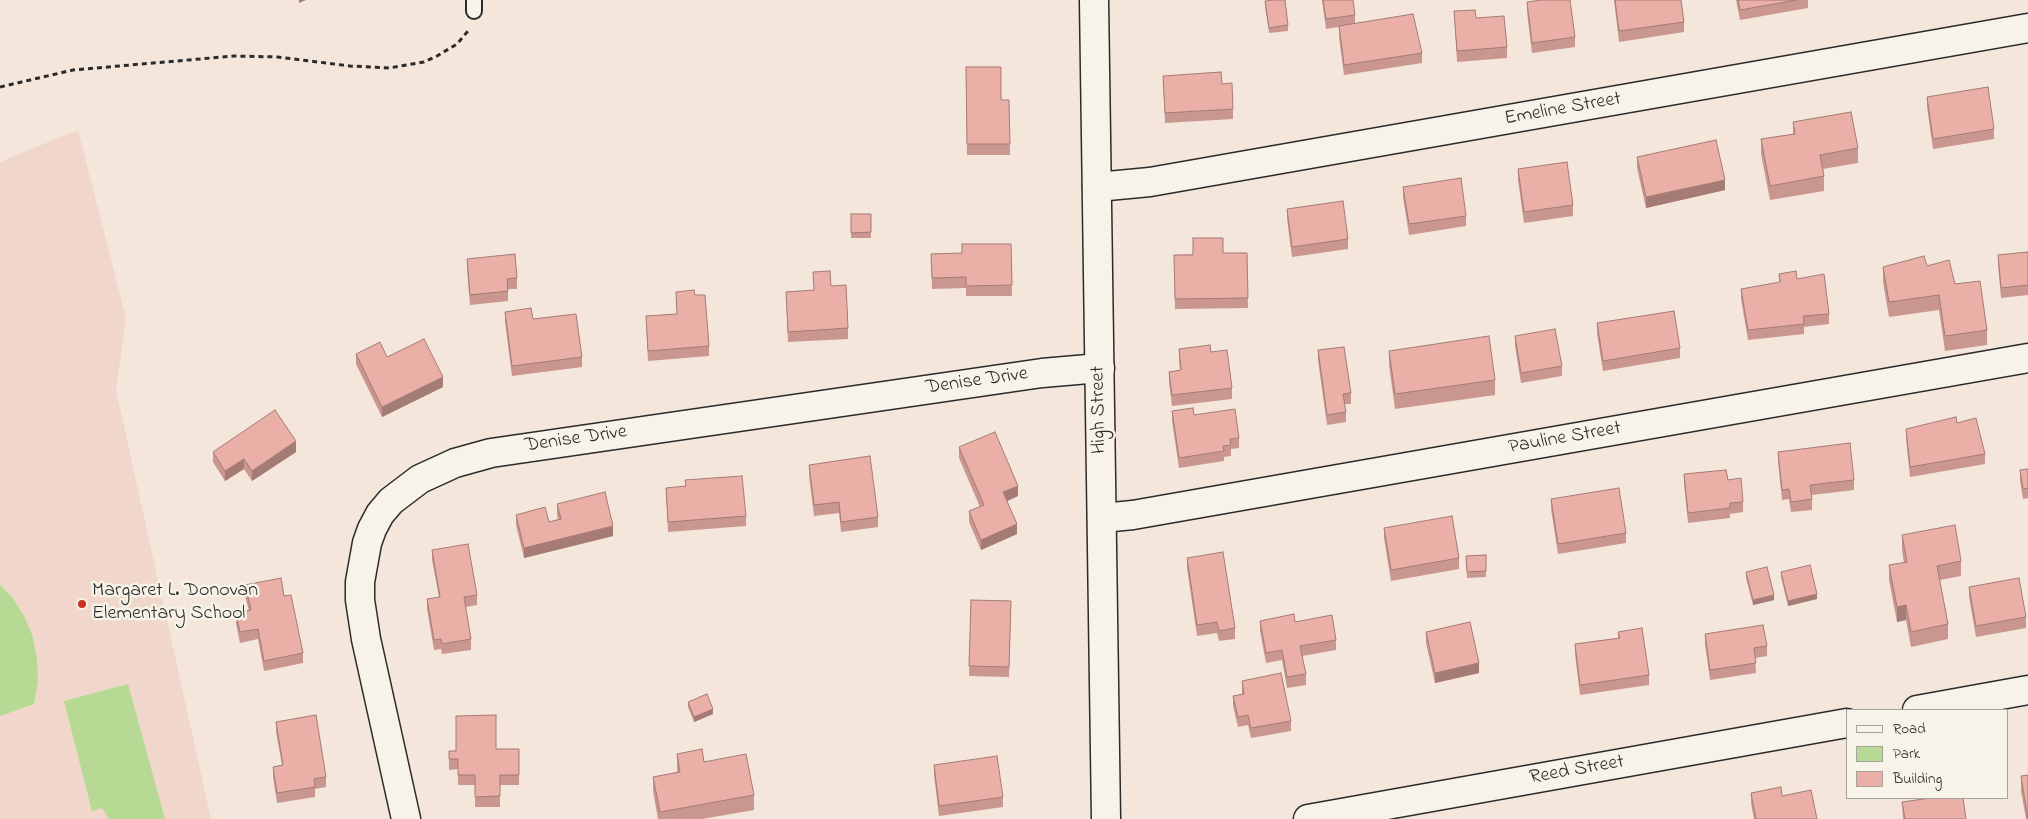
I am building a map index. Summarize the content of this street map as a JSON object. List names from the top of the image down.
{
  "streets": {
    "street": [
      "Emeline Street",
      "Denise Drive",
      "High Street",
      "Pauline Street",
      "Reed Street"
    ]
  },
  "crossings": [
    ["Emeline Street", "High Street"],
    ["Denise Drive", "High Street"],
    ["High Street", "Pauline Street"]
  ],
  "places": ["Margaret L. Donovan Elementary School"],
  "legend": ["Road", "Park", "Building"]
}
